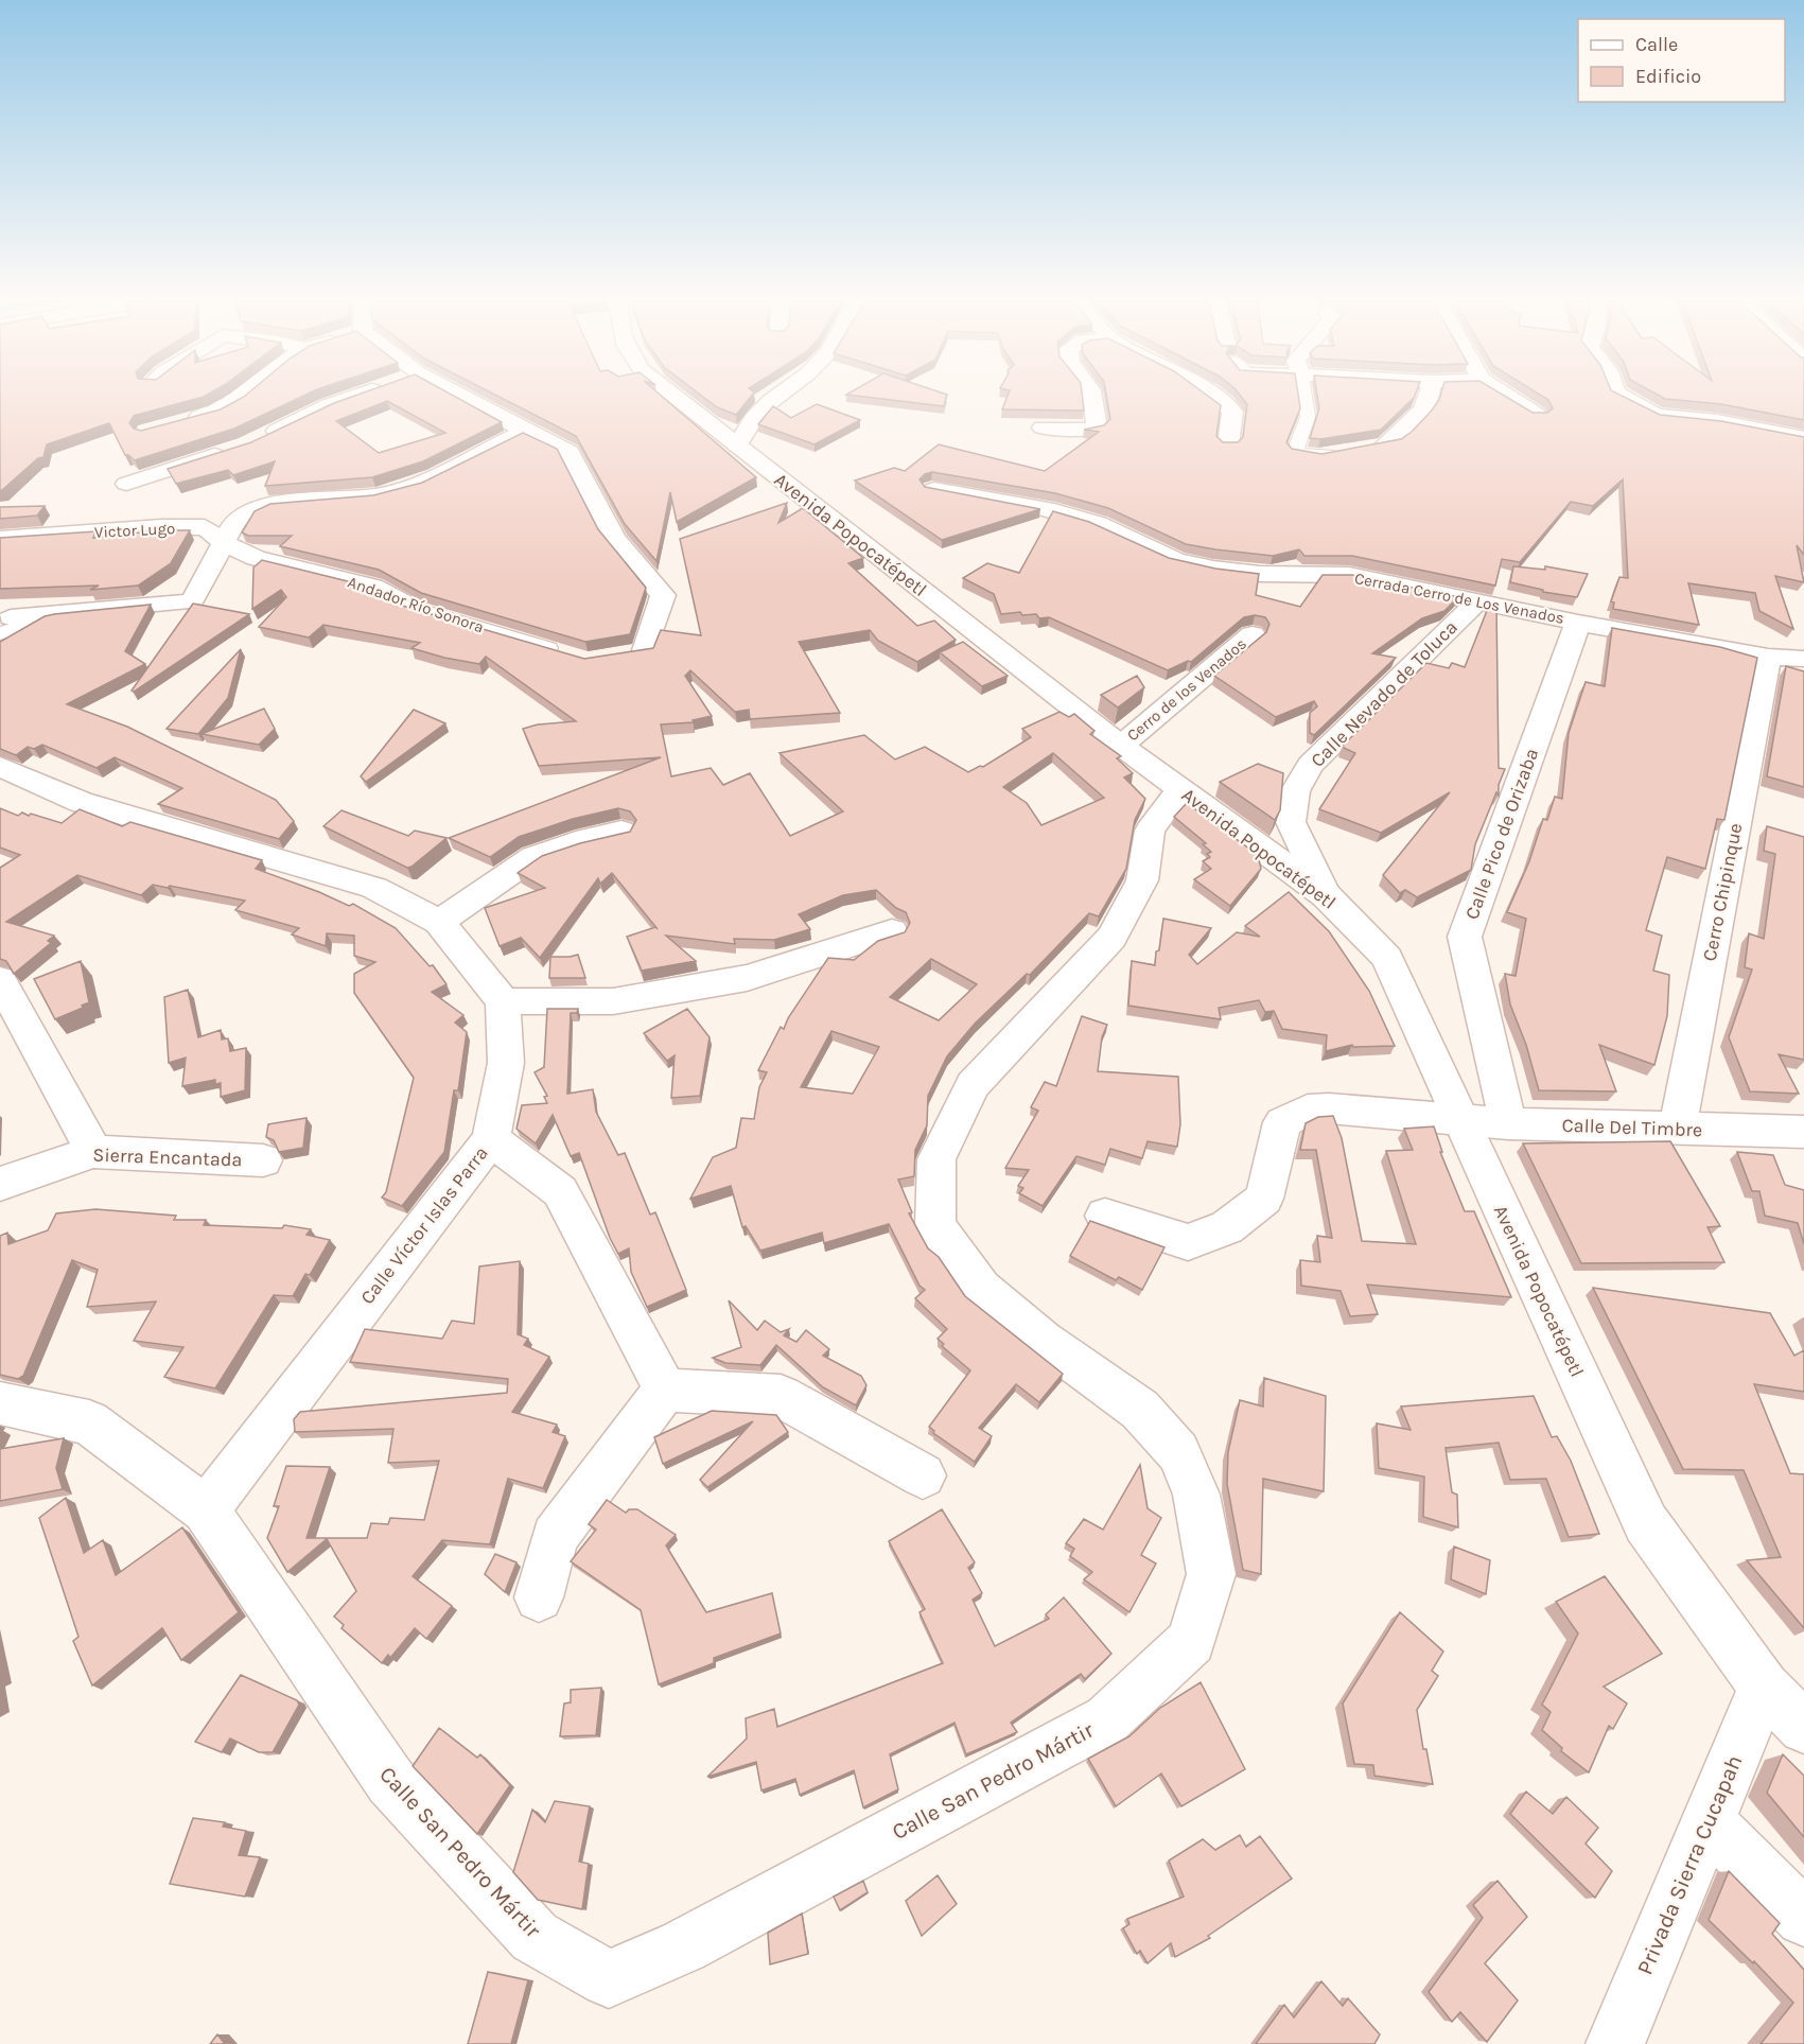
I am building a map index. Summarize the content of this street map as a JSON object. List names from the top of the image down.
{
  "streets": {
    "street": [
      "Victor Lugo",
      "Avenida Popocatépetl",
      "Cerrada Cerro de Los Venados",
      "Andador Río Sonora",
      "Cerro de los Venados",
      "Calle Nevado de Toluca",
      "Calle Pico de Orizaba",
      "Cerro Chipinque",
      "Calle Del Timbre",
      "Sierra Encantada",
      "Calle Víctor Islas Parra",
      "Calle San Pedro Mártir",
      "Privada Sierra Cucapah"
    ]
  },
  "crossings": [
    ["Victor Lugo", "Andador Río Sonora"],
    ["Avenida Popocatépetl", "Cerro de los Venados"],
    ["Avenida Popocatépetl", "Calle Nevado de Toluca"],
    ["Avenida Popocatépetl", "Calle Del Timbre"],
    ["Avenida Popocatépetl", "Calle San Pedro Mártir"],
    ["Avenida Popocatépetl", "Privada Sierra Cucapah"],
    ["Cerrada Cerro de Los Venados", "Calle Nevado de Toluca"],
    ["Cerrada Cerro de Los Venados", "Calle Pico de Orizaba"],
    ["Cerrada Cerro de Los Venados", "Cerro Chipinque"],
    ["Calle Pico de Orizaba", "Calle Del Timbre"],
    ["Cerro Chipinque", "Calle Del Timbre"],
    ["Calle Víctor Islas Parra", "Calle San Pedro Mártir"]
  ],
  "legend": ["Calle", "Edificio"]
}
